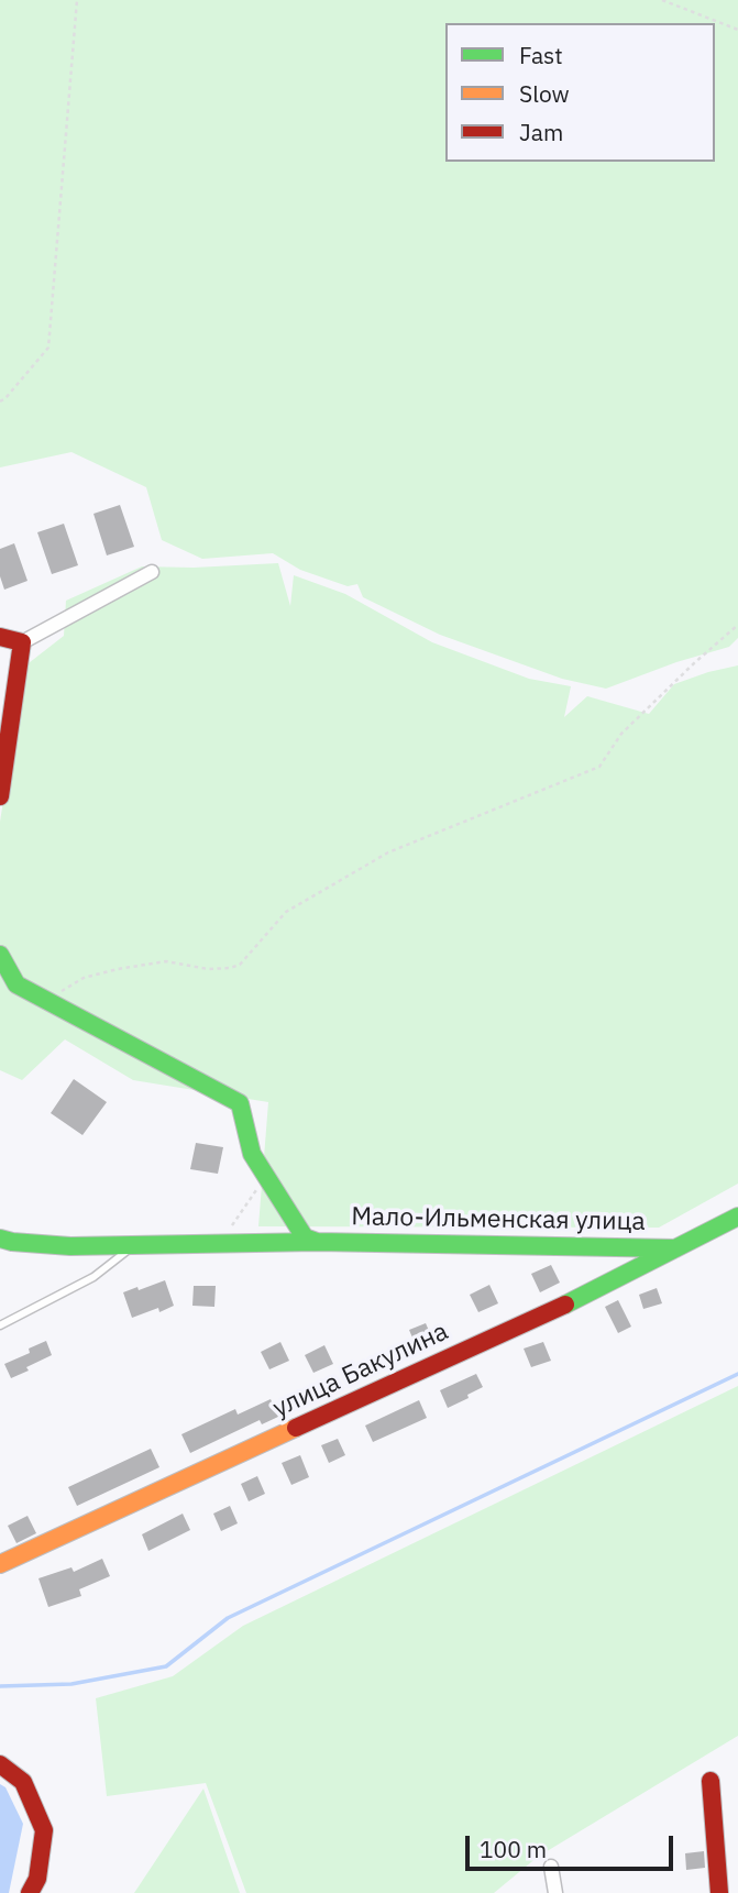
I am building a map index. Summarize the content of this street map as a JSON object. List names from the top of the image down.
{
  "streets": {
    "street": ["Мало-Ильменская улица", "улица Бакулина"]
  },
  "crossings": [
    ["Мало-Ильменская улица", "улица Бакулина"]
  ],
  "legend": ["Fast", "Slow", "Jam"],
  "scale_bar": "100 m"
}
